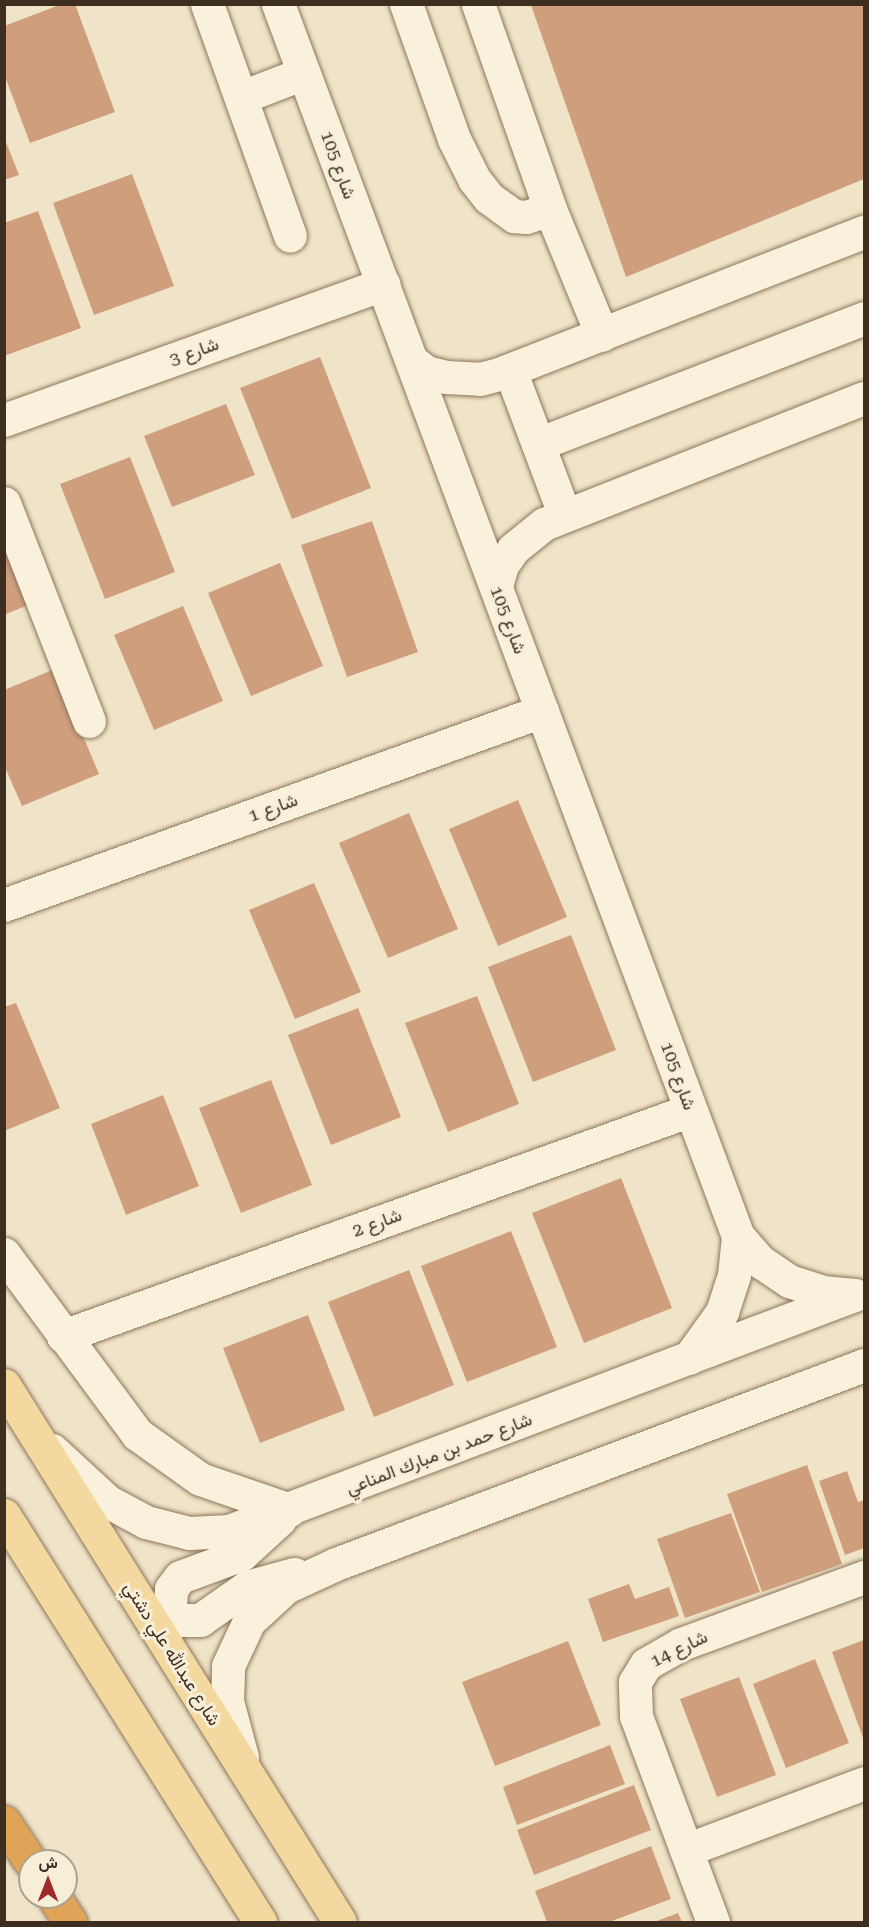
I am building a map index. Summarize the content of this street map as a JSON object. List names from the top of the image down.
{
  "streets": {
    "main road": ["شارع عبدالله علي دشتي"],
    "street": [
      "شارع 105",
      "شارع 3",
      "شارع 1",
      "شارع 2",
      "شارع حمد بن مبارك المناعي",
      "شارع 14"
    ]
  },
  "crossings": [
    ["شارع 105", "شارع 3"],
    ["شارع 105", "شارع 1"],
    ["شارع 105", "شارع 2"],
    ["شارع 105", "شارع حمد بن مبارك المناعي"],
    ["شارع حمد بن مبارك المناعي", "شارع عبدالله علي دشتي"]
  ],
  "north": "top"
}
